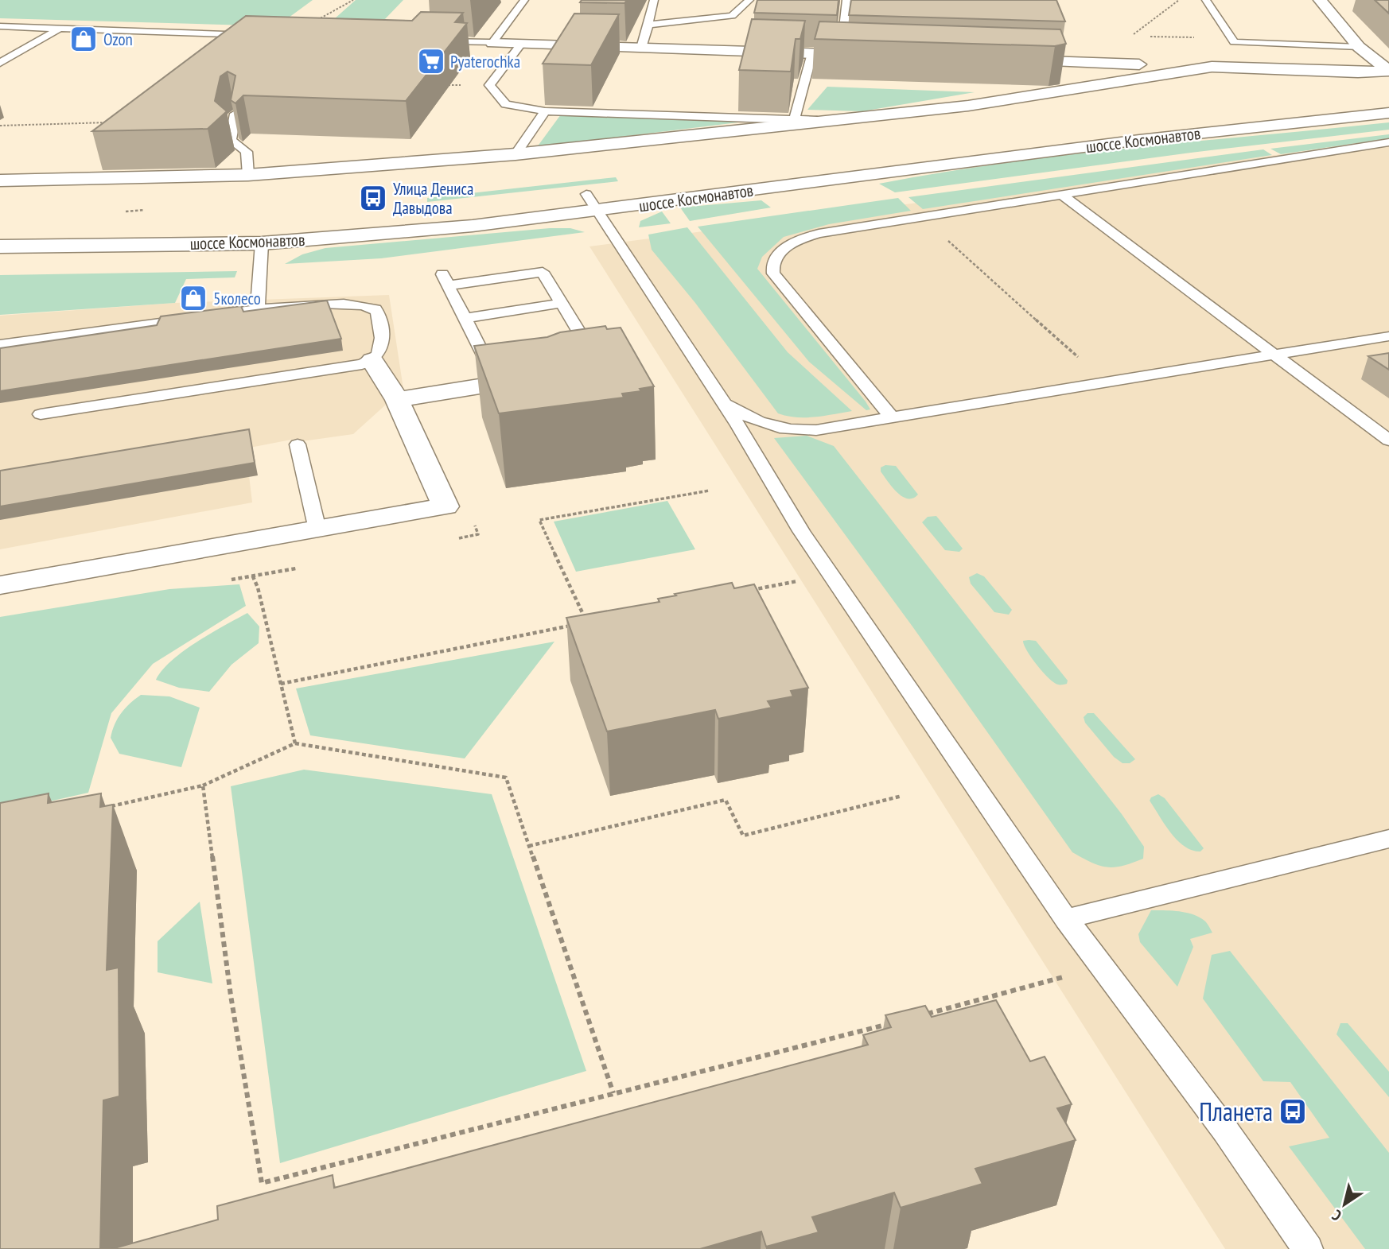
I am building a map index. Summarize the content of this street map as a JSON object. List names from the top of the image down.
{
  "streets": {
    "street": ["шоссе Космонавтов"]
  },
  "places": {
    "shop": ["Ozon", "5колесо"],
    "supermarket": ["Pyaterochka"],
    "bus stop": ["Улица Дениса Давыдова", "Планета"]
  },
  "north": "bottom left"
}
